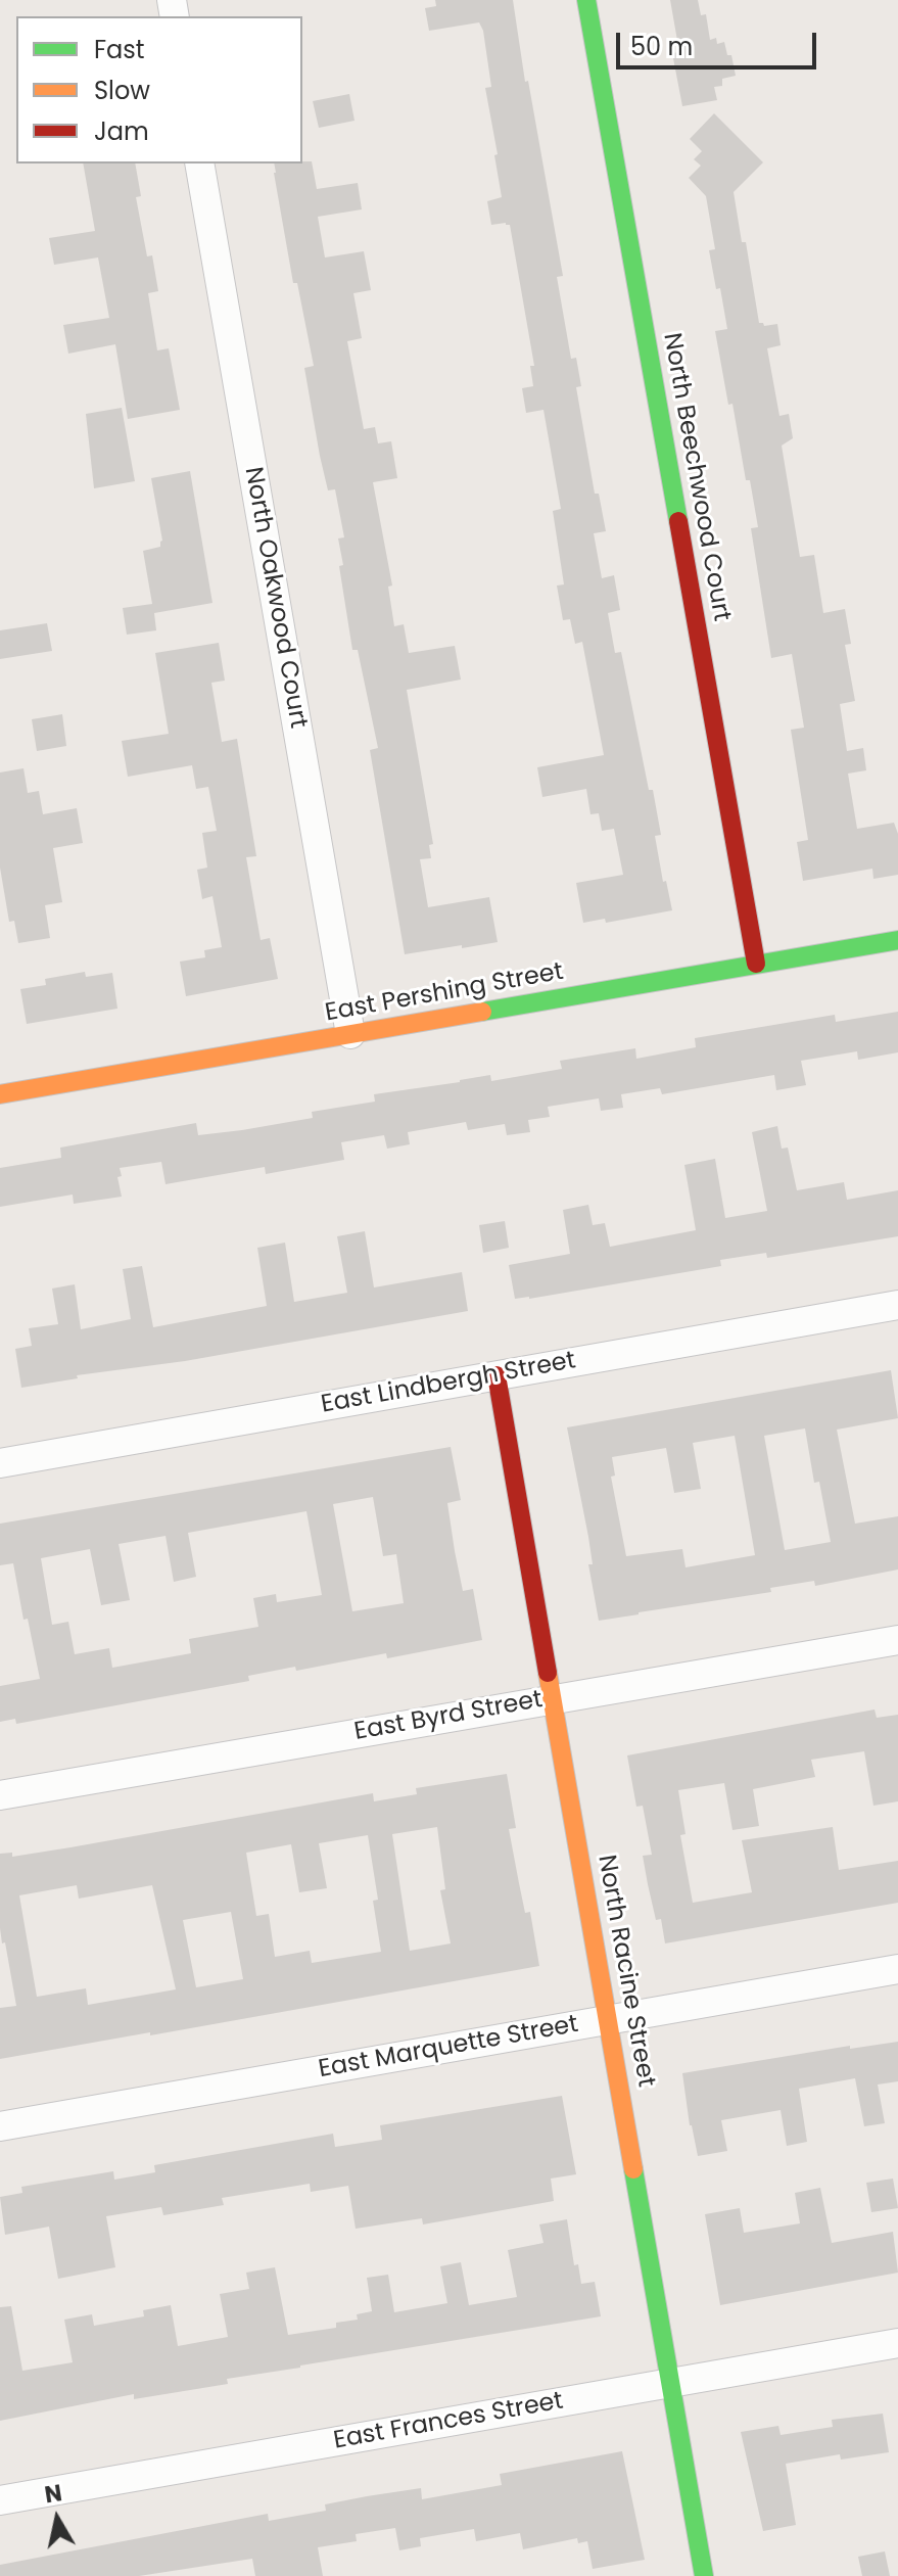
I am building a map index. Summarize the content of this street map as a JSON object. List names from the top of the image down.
{
  "streets": {
    "street": [
      "North Beechwood Court",
      "North Oakwood Court",
      "East Pershing Street",
      "East Lindbergh Street",
      "East Byrd Street",
      "North Racine Street",
      "East Marquette Street",
      "East Frances Street"
    ]
  },
  "crossings": [
    ["North Beechwood Court", "East Pershing Street"],
    ["North Oakwood Court", "East Pershing Street"],
    ["East Lindbergh Street", "North Racine Street"],
    ["East Byrd Street", "North Racine Street"],
    ["North Racine Street", "East Marquette Street"],
    ["North Racine Street", "East Frances Street"]
  ],
  "legend": ["Fast", "Slow", "Jam"],
  "scale_bar": "50 m",
  "north": "top"
}
